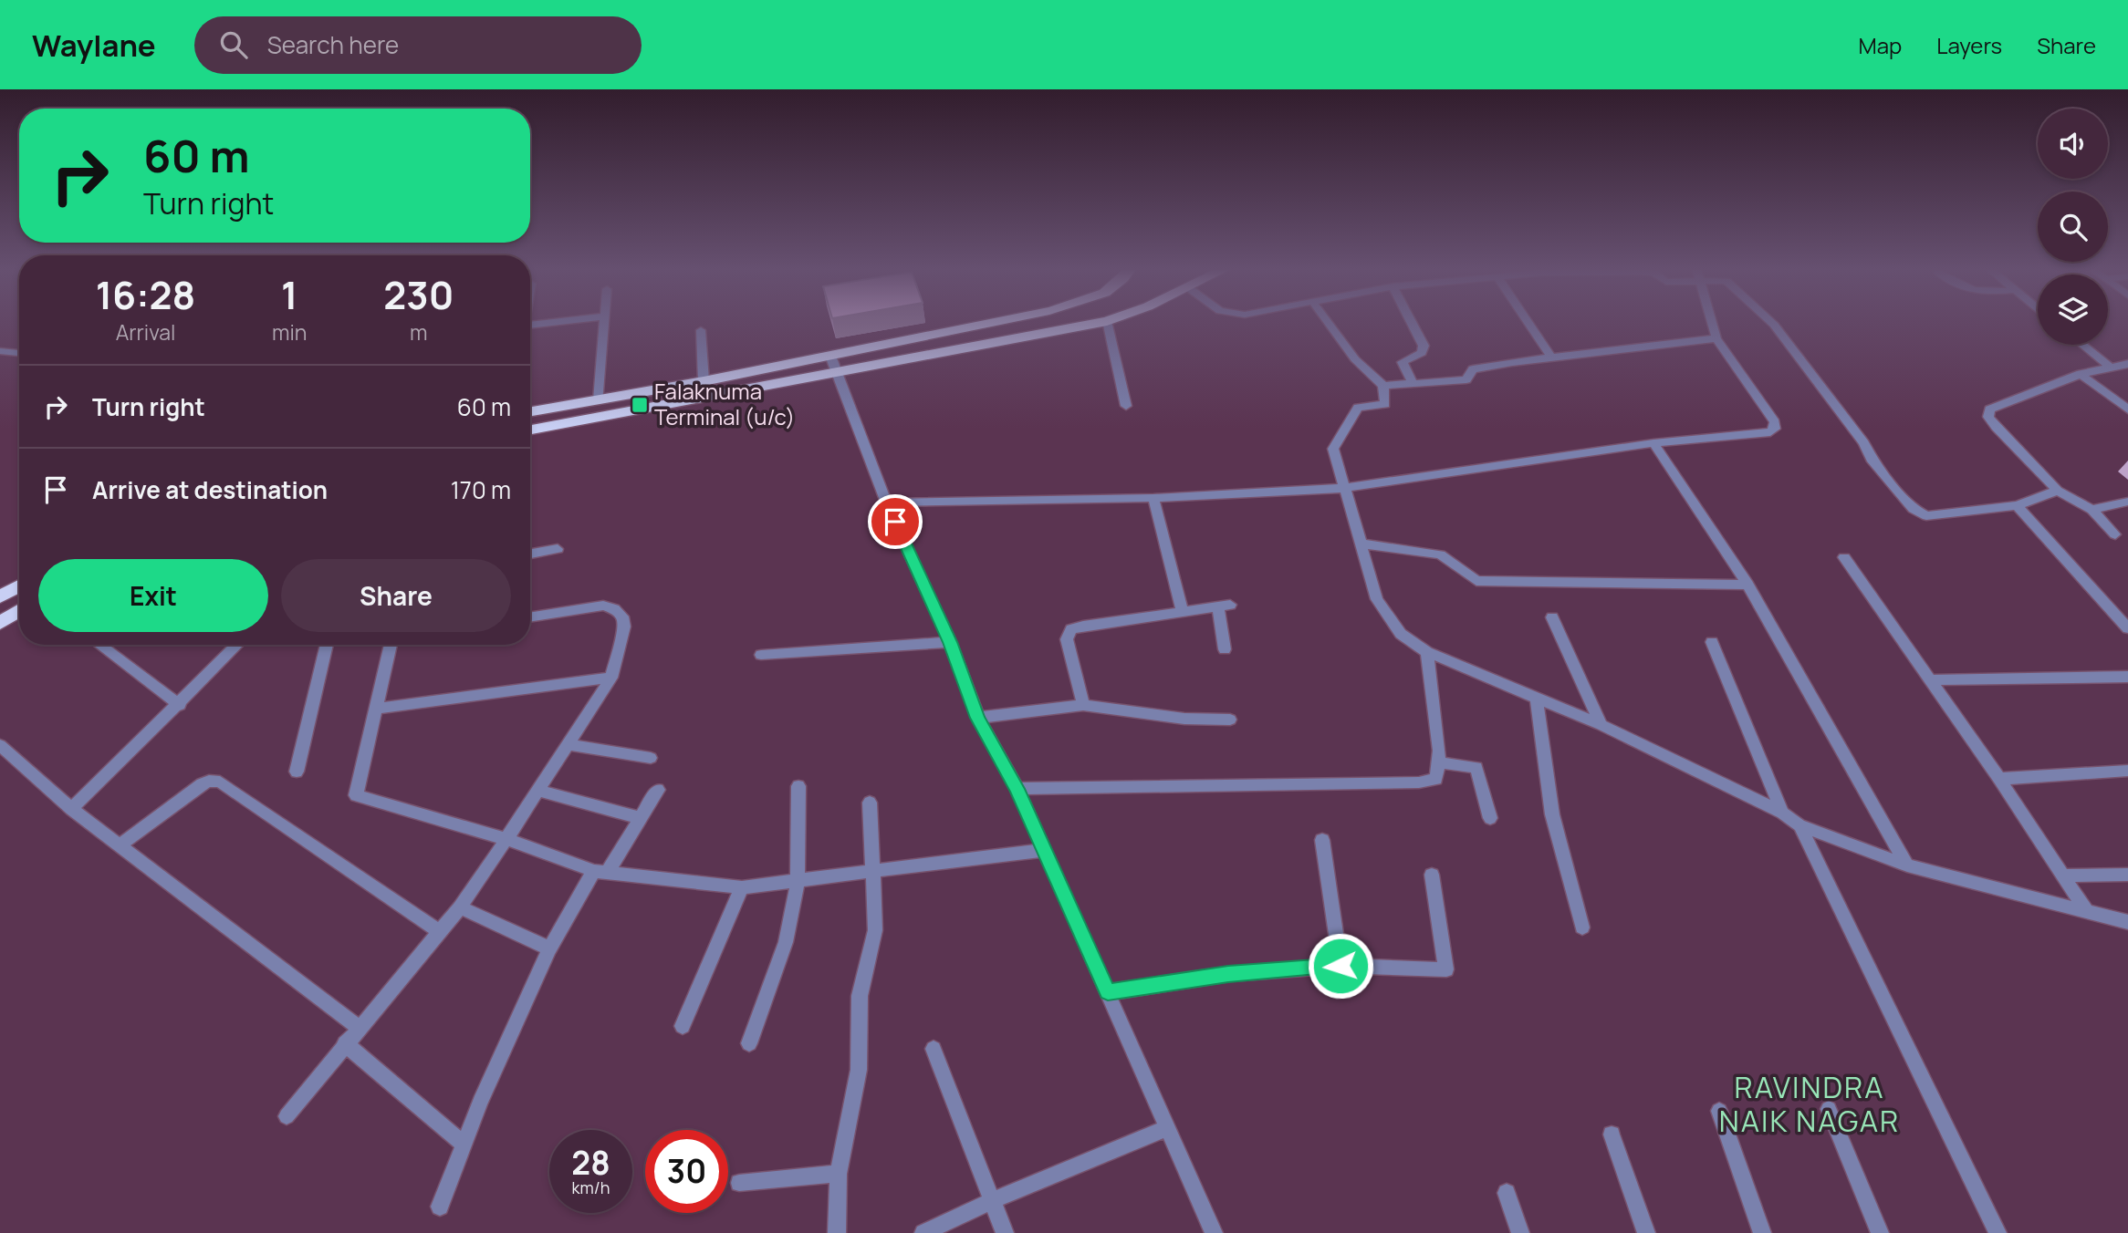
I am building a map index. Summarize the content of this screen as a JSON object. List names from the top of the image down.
{
  "districts": ["RAVINDRA NAIK NAGAR"],
  "places": {
    "transit": ["Falaknuma Terminal (u/c)"]
  },
  "page": {
    "header": "Waylane",
    "search": "Search here",
    "nav": ["Map", "Layers", "Share"],
    "turn": ["60 m", "Turn right"],
    "eta": [
      "16:28",
      "Arrival",
      "1",
      "min",
      "230",
      "m"
    ],
    "list": [
      {
        "name": "Turn right",
        "value": "60 m"
      },
      {
        "name": "Arrive at destination",
        "value": "170 m"
      }
    ],
    "buttons": ["Exit", "Share"],
    "speed": "28 km/h",
    "limit": "30"
  }
}
